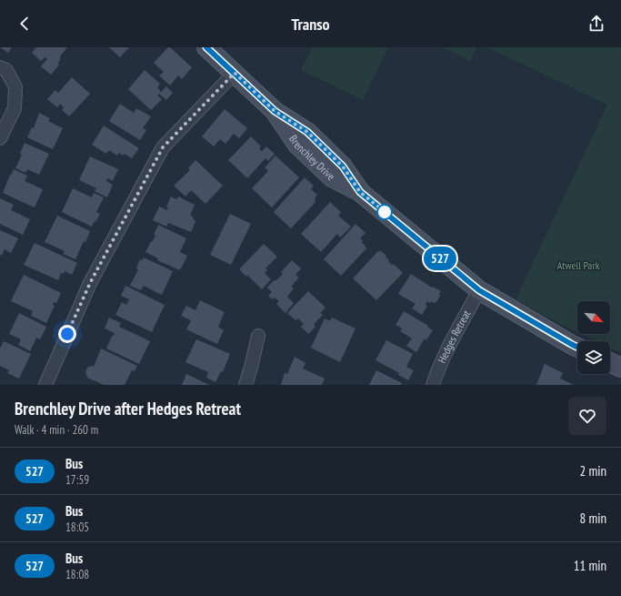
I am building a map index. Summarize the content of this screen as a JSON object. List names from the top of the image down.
{
  "streets": {
    "street": ["Brenchley Drive", "Hedges Retreat"]
  },
  "crossings": [
    ["Brenchley Drive", "Hedges Retreat"]
  ],
  "parks": ["Atwell Park"],
  "lines": ["bus line 527"],
  "north": "bottom right",
  "page": {
    "header": "Transo",
    "on_map": "527",
    "heading": ["Brenchley Drive after Hedges Retreat", "Walk · 4 min · 260 m"],
    "list": [
      {
        "mark": "527",
        "name": "Bus",
        "note": "17:59",
        "value": "2 min"
      },
      {
        "mark": "527",
        "name": "Bus",
        "note": "18:05",
        "value": "8 min"
      },
      {
        "mark": "527",
        "name": "Bus",
        "note": "18:08",
        "value": "11 min"
      }
    ]
  }
}
